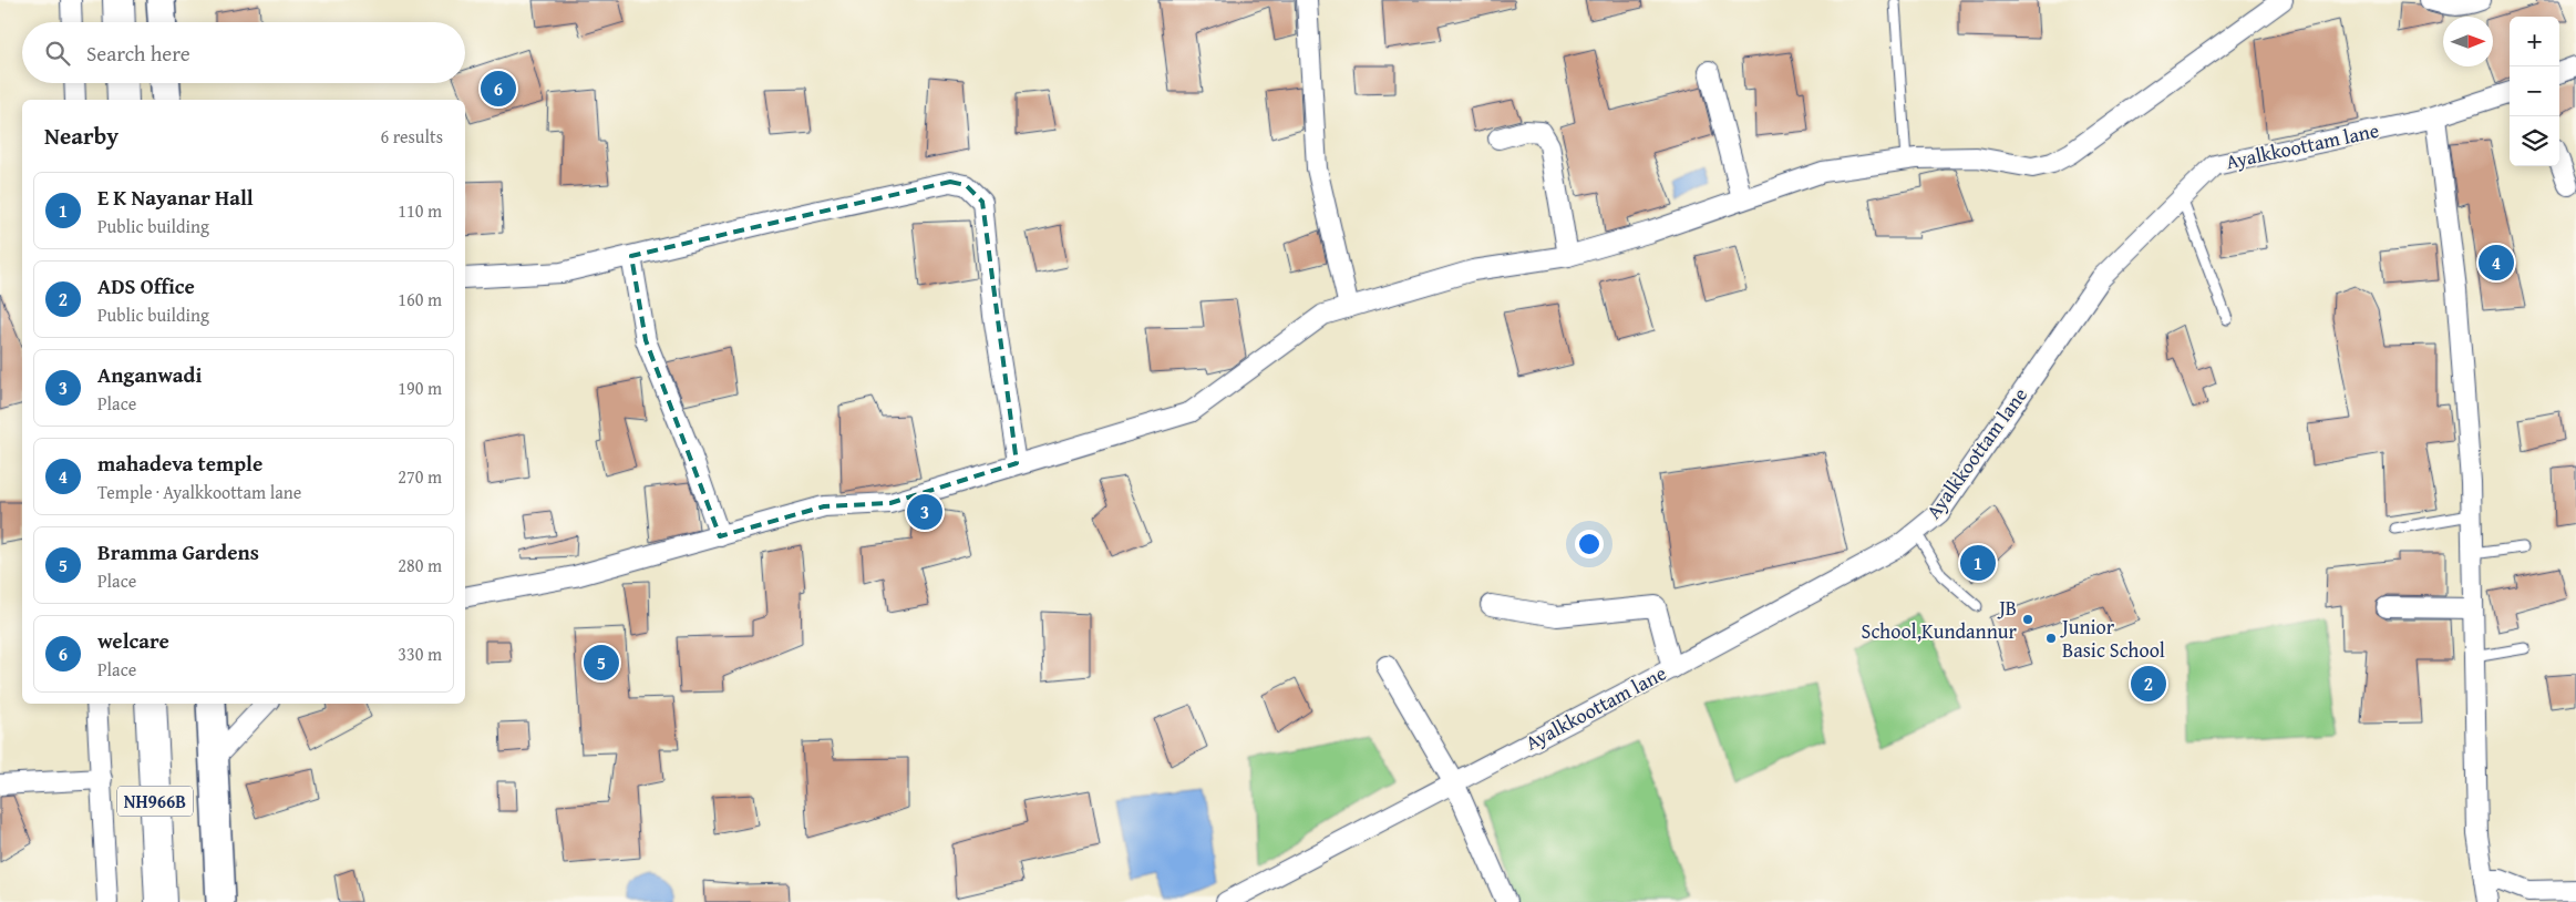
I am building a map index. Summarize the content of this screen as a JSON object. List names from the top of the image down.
{
  "streets": {
    "highway": ["NH966B"],
    "street": ["Ayalkkoottam lane"]
  },
  "places": ["JB School,Kundannur", "Junior Basic School"],
  "north": "right",
  "page": {
    "map_buttons": ["+", "−"],
    "search": "Search here",
    "pins": [
      "6",
      "4",
      "3",
      "1",
      "5",
      "2"
    ],
    "heading": ["Nearby", "6 results"],
    "list": [
      {
        "mark": "1",
        "name": "E K Nayanar Hall",
        "note": "Public building",
        "value": "110 m"
      },
      {
        "mark": "2",
        "name": "ADS Office",
        "note": "Public building",
        "value": "160 m"
      },
      {
        "mark": "3",
        "name": "Anganwadi",
        "note": "Place",
        "value": "190 m"
      },
      {
        "mark": "4",
        "name": "mahadeva temple",
        "note": "Temple · Ayalkkoottam lane",
        "value": "270 m"
      },
      {
        "mark": "5",
        "name": "Bramma Gardens",
        "note": "Place",
        "value": "280 m"
      },
      {
        "mark": "6",
        "name": "welcare",
        "note": "Place",
        "value": "330 m"
      }
    ]
  }
}
